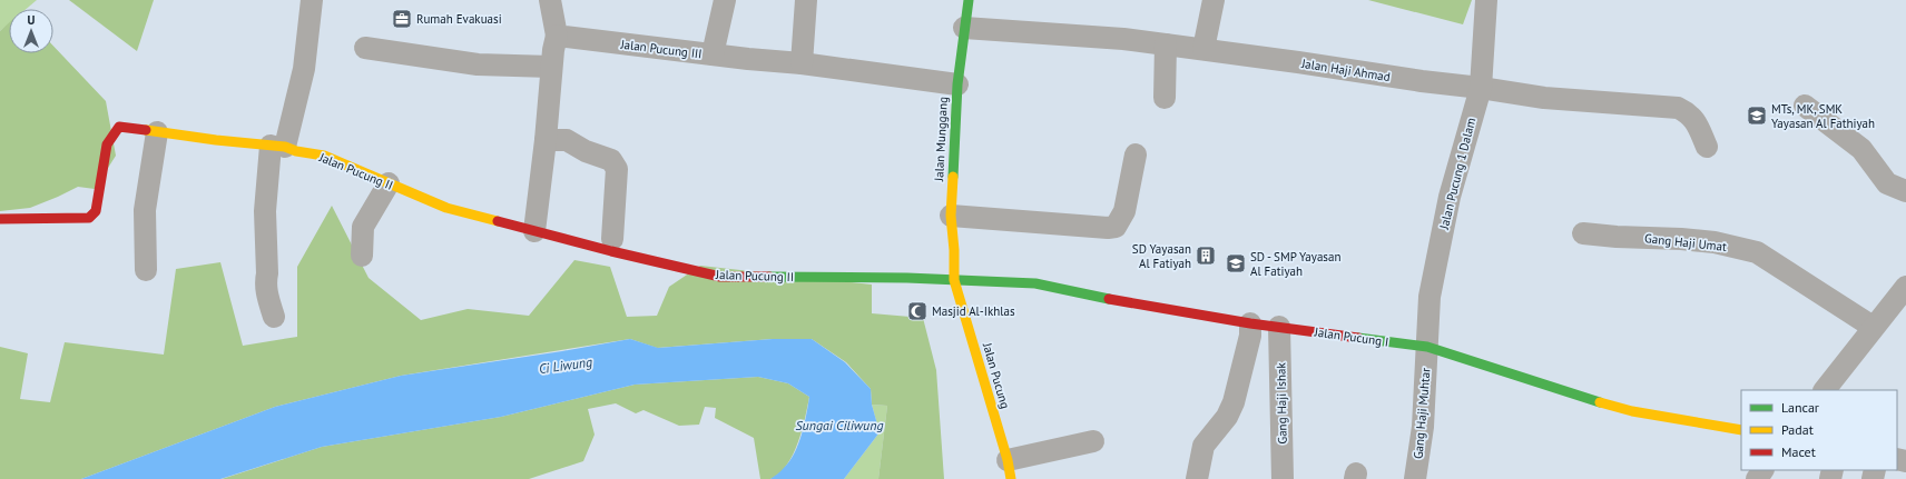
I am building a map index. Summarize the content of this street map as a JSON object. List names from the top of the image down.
{
  "streets": {
    "street": [
      "Jalan Pucung III",
      "Jalan Haji Ahmad",
      "Jalan Munggang",
      "Jalan Pucung II",
      "Jalan Pucung 1 Dalam",
      "Gang Haji Umat",
      "Jalan Pucung I",
      "Jalan Pucung",
      "Gang Haji Ishak",
      "Gang Haji Muhtar"
    ]
  },
  "crossings": [
    ["Jalan Pucung III", "Jalan Munggang"],
    ["Jalan Haji Ahmad", "Jalan Munggang"],
    ["Jalan Haji Ahmad", "Jalan Pucung 1 Dalam"],
    ["Jalan Munggang", "Jalan Pucung II"],
    ["Jalan Munggang", "Jalan Pucung I"],
    ["Jalan Munggang", "Jalan Pucung"],
    ["Jalan Pucung II", "Jalan Pucung I"],
    ["Jalan Pucung II", "Jalan Pucung"],
    ["Jalan Pucung 1 Dalam", "Jalan Pucung I"],
    ["Jalan Pucung 1 Dalam", "Gang Haji Muhtar"],
    ["Jalan Pucung I", "Jalan Pucung"],
    ["Jalan Pucung I", "Gang Haji Ishak"],
    ["Jalan Pucung I", "Gang Haji Muhtar"]
  ],
  "water": ["Ci Liwung", "Sungai Ciliwung"],
  "places": {
    "office": ["Rumah Evakuasi"],
    "school or university": ["MTs, MK, SMK Yayasan Al Fathiyah", "SD - SMP Yayasan Al Fatiyah"],
    "building": ["SD Yayasan Al Fatiyah"],
    "mosque": ["Masjid Al-Ikhlas"]
  },
  "legend": ["Lancar", "Padat", "Macet"],
  "north": "top"
}
